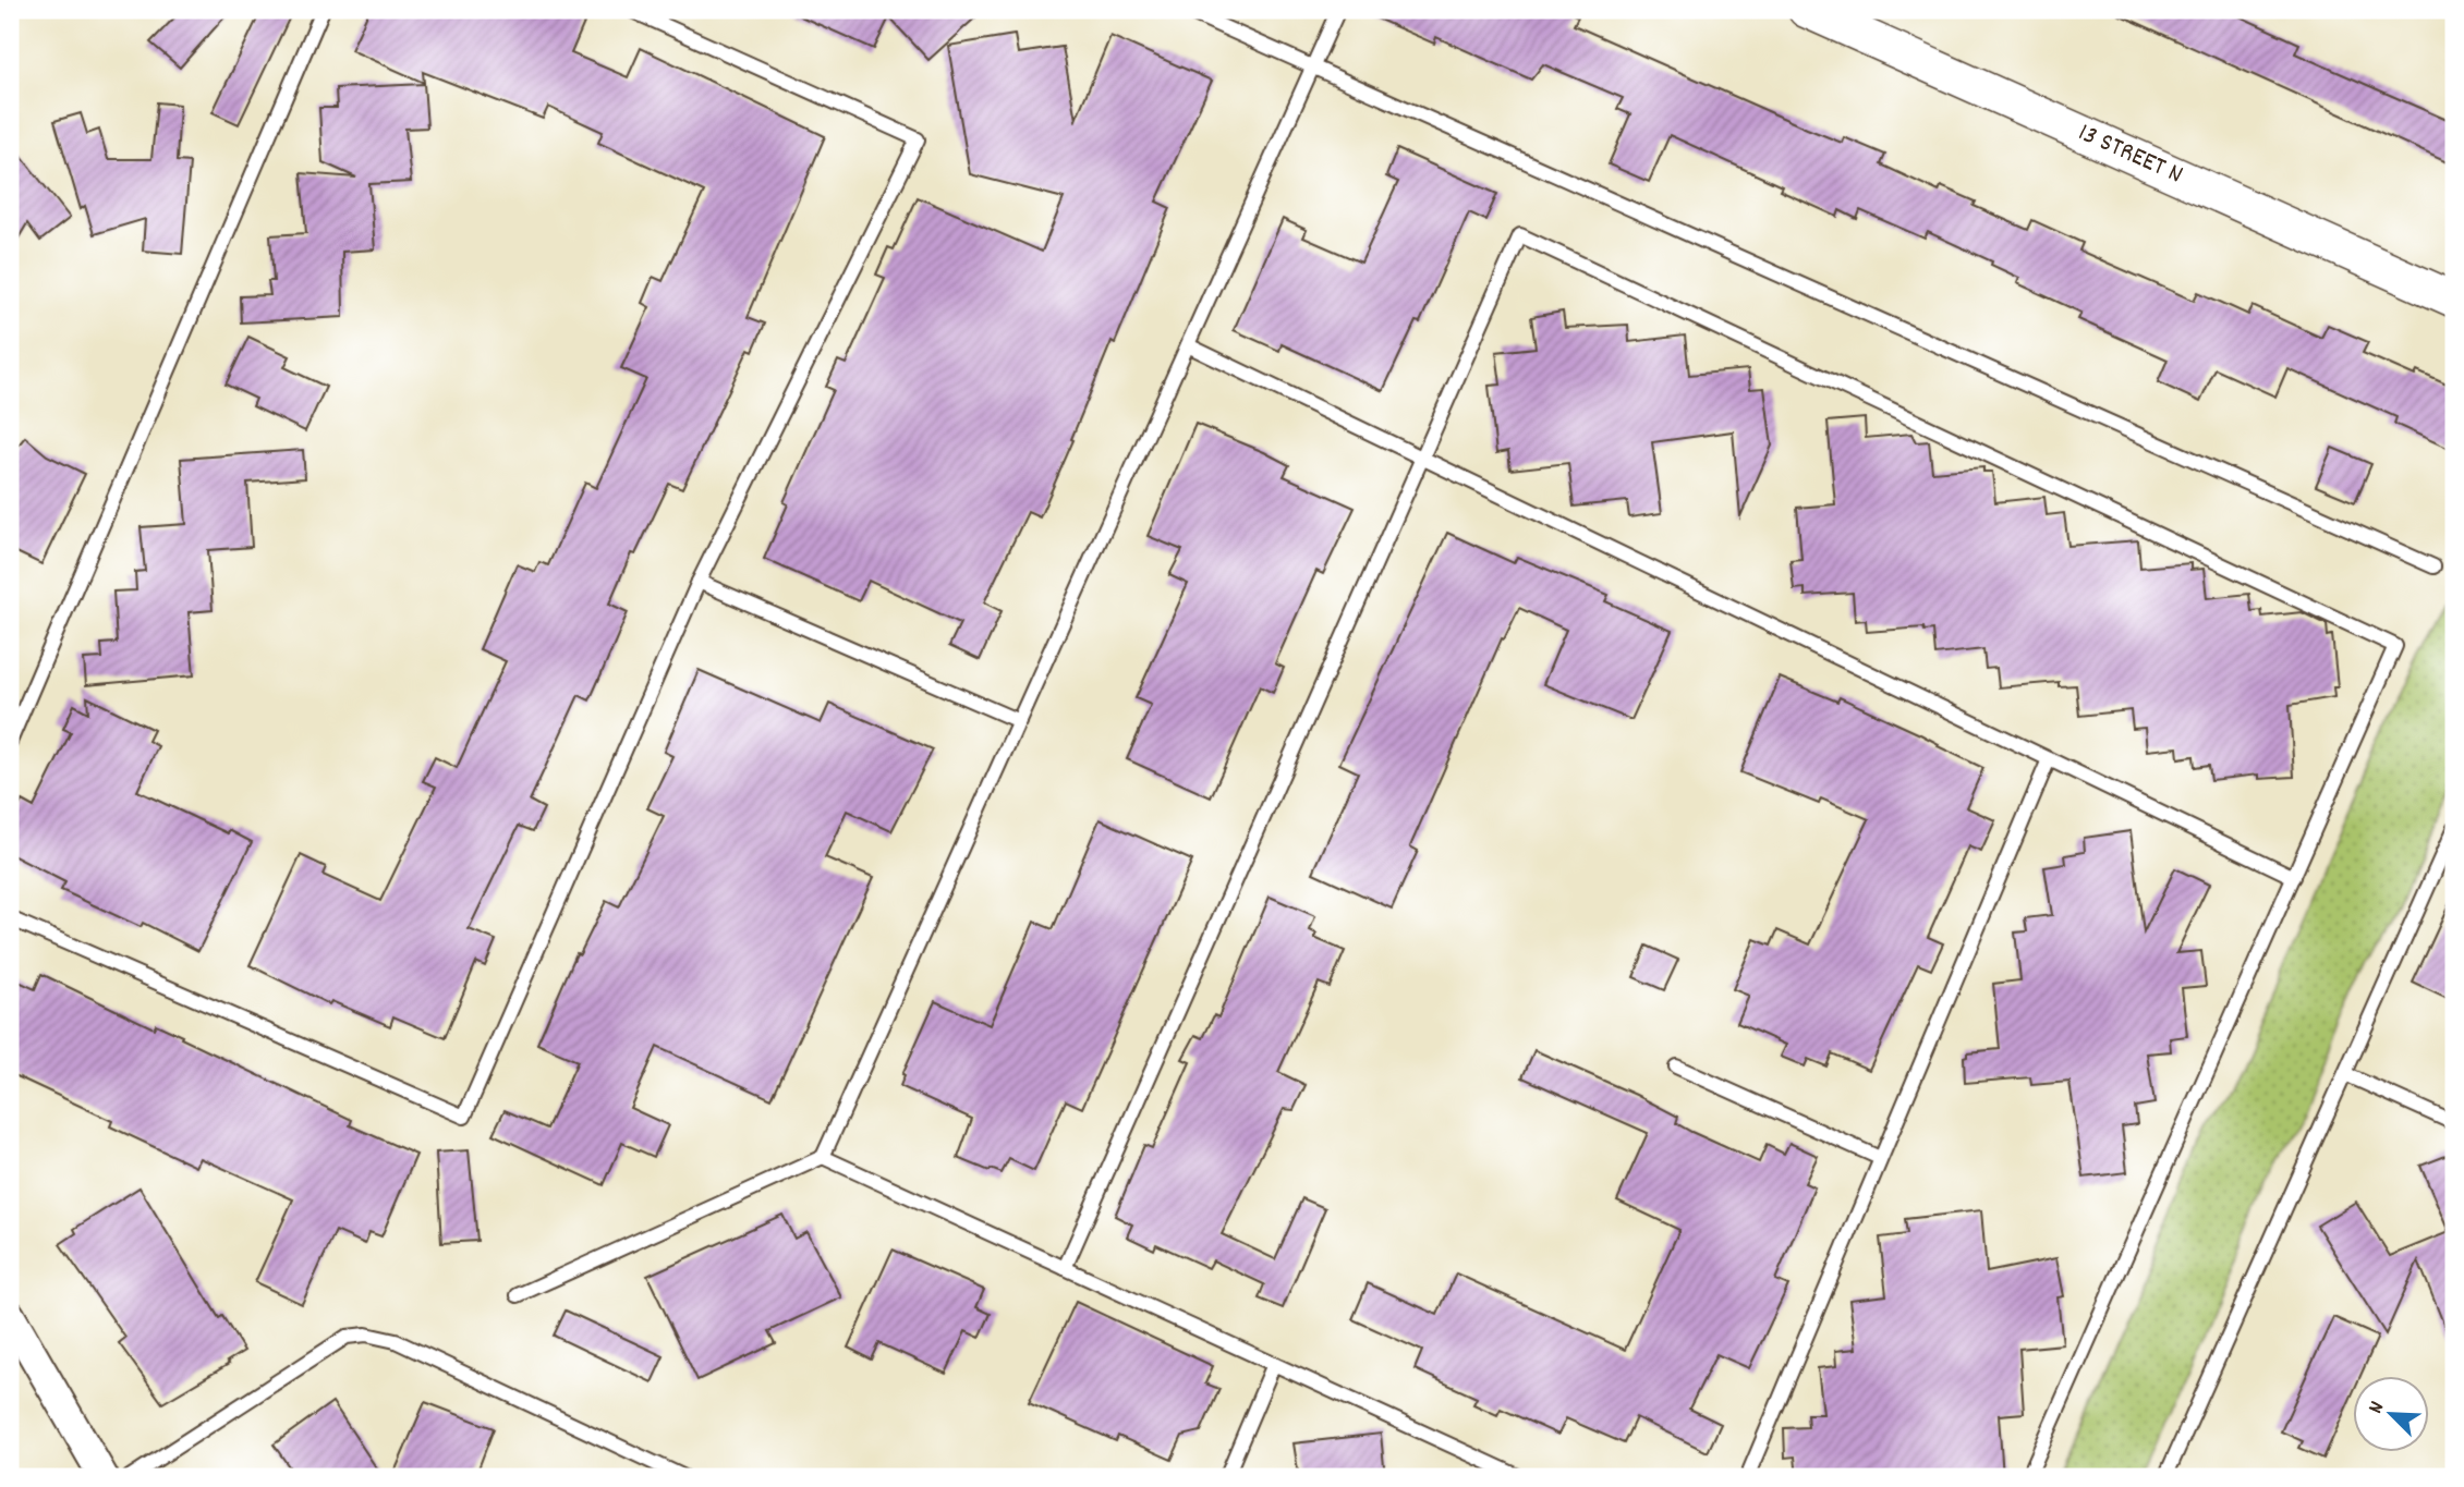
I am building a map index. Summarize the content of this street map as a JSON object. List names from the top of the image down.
{
  "streets": {
    "street": ["13 STREET N"]
  },
  "north": "top left"
}
